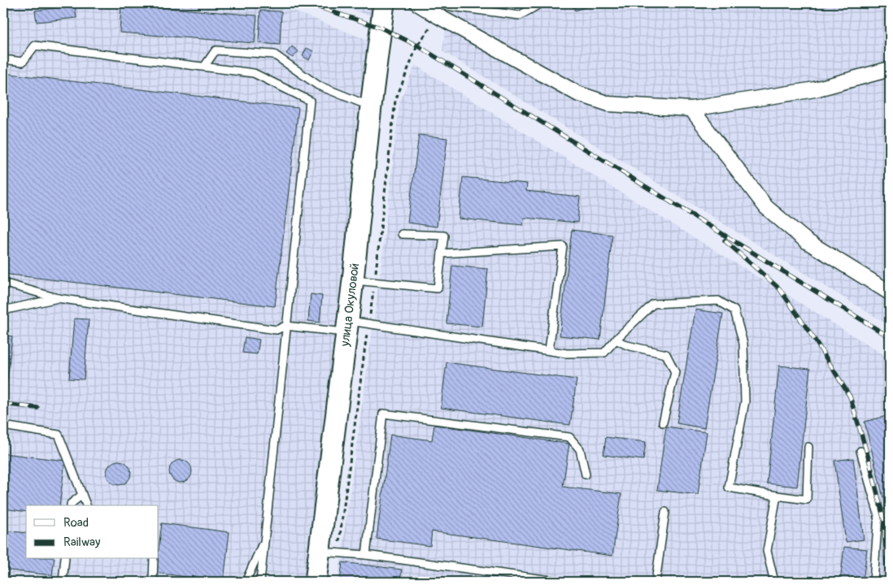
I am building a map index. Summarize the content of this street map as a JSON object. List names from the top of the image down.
{
  "streets": {
    "street": ["улица Окуловой"]
  },
  "legend": ["Road", "Railway"]
}
